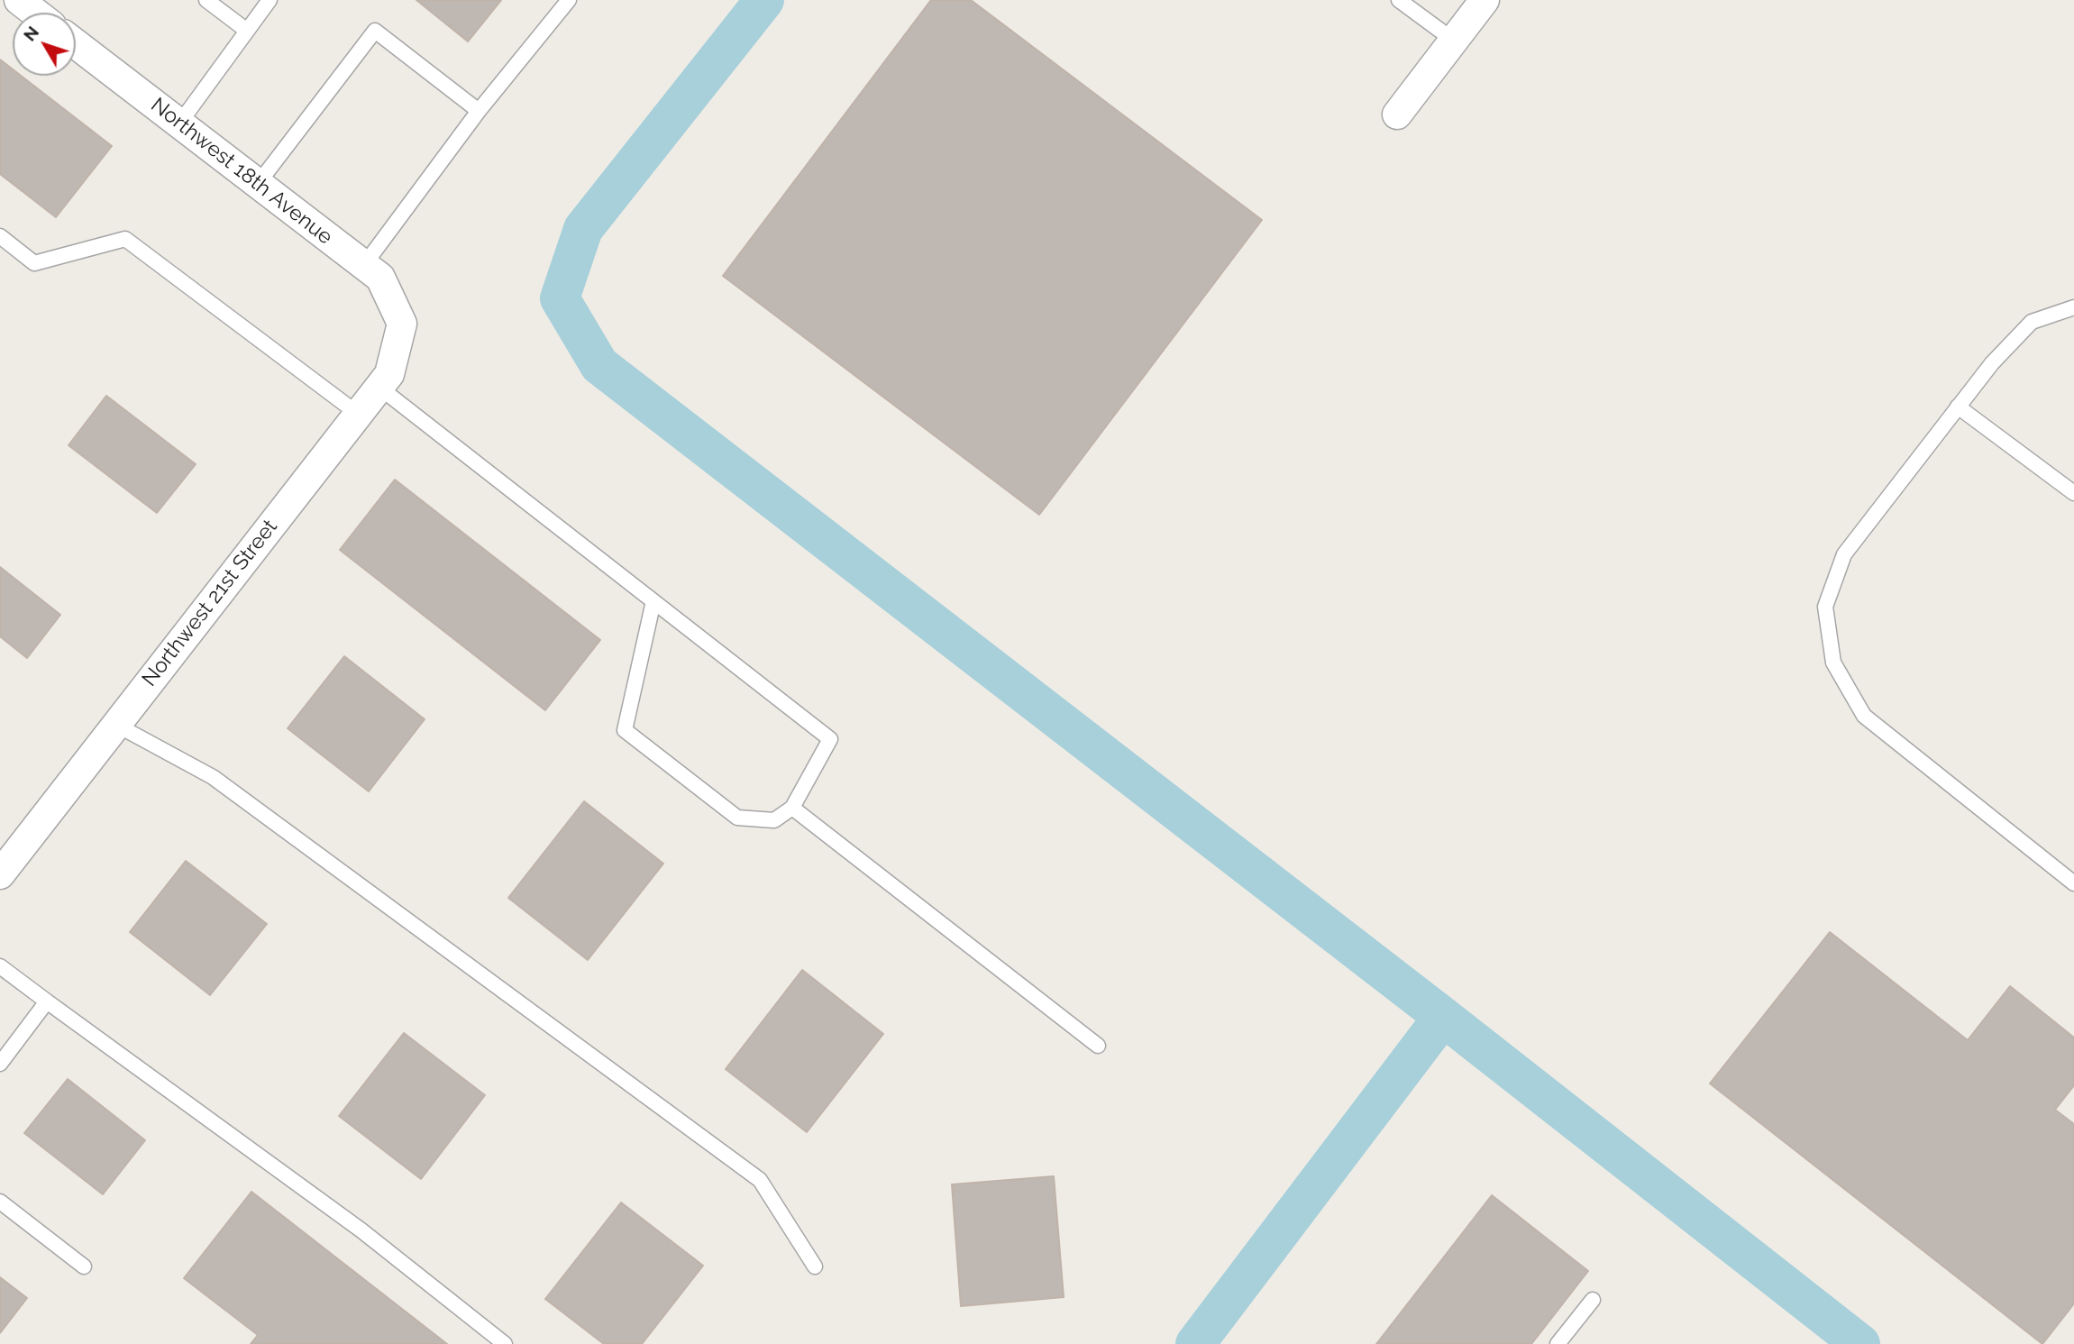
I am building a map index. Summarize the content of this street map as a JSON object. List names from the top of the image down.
{
  "streets": {
    "street": ["Northwest 18th Avenue", "Northwest 21st Street"]
  },
  "crossings": [
    ["Northwest 18th Avenue", "Northwest 21st Street"]
  ],
  "north": "top left"
}
